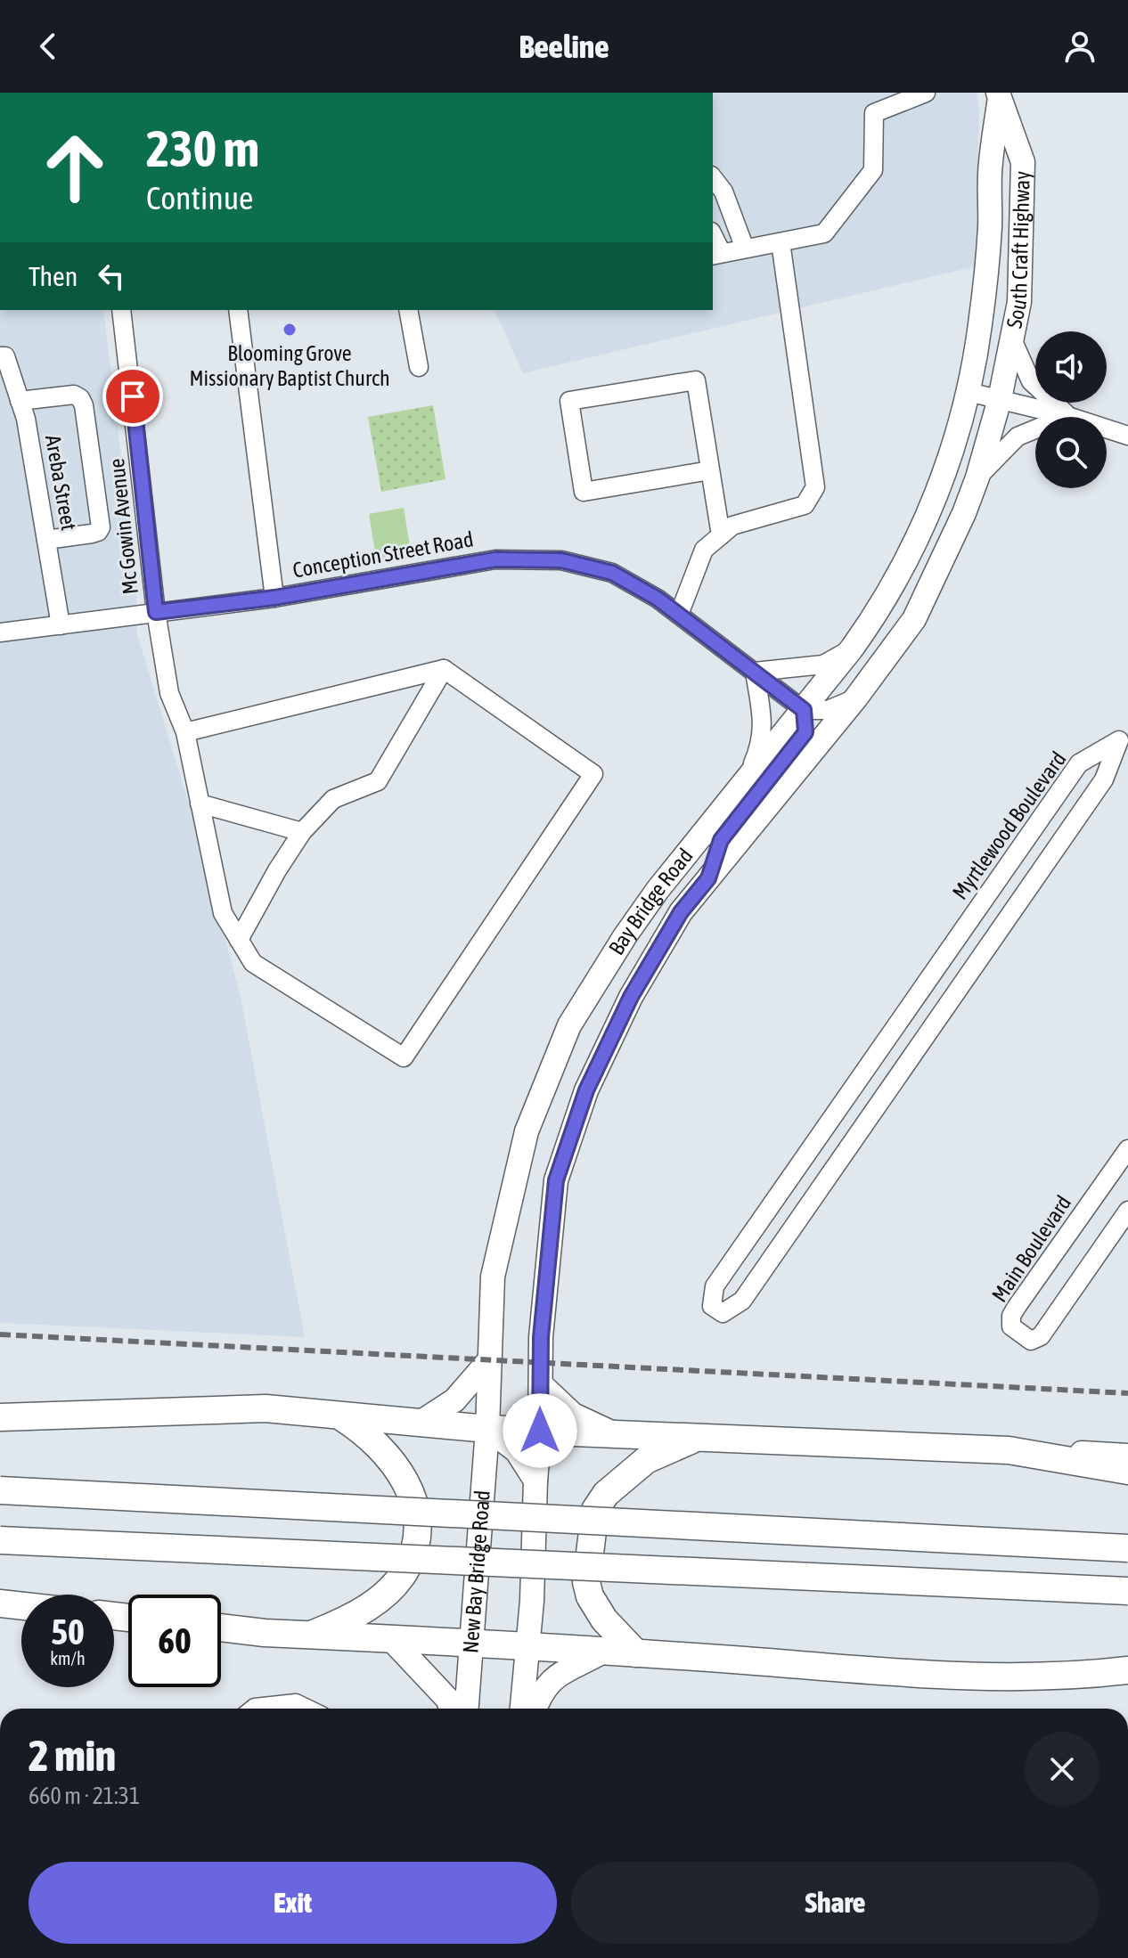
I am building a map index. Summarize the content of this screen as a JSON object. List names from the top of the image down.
{
  "streets": {
    "main road": ["South Craft Highway", "Bay Bridge Road", "New Bay Bridge Road"],
    "street": [
      "Areba Street",
      "Mc Gowin Avenue",
      "Conception Street Road",
      "Myrtlewood Boulevard",
      "Main Boulevard"
    ]
  },
  "crossings": [
    ["South Craft Highway", "Bay Bridge Road"],
    ["Areba Street", "Conception Street Road"],
    ["Mc Gowin Avenue", "Conception Street Road"],
    ["Conception Street Road", "Bay Bridge Road"],
    ["Bay Bridge Road", "New Bay Bridge Road"]
  ],
  "places": ["Blooming Grove Missionary Baptist Church"],
  "page": {
    "header": "Beeline",
    "turn": ["230 m", "Continue"],
    "then": "Then",
    "speed": "50 km/h",
    "limit": "60",
    "heading": ["2 min", "660 m · 21:31"],
    "buttons": ["Exit", "Share"]
  }
}
